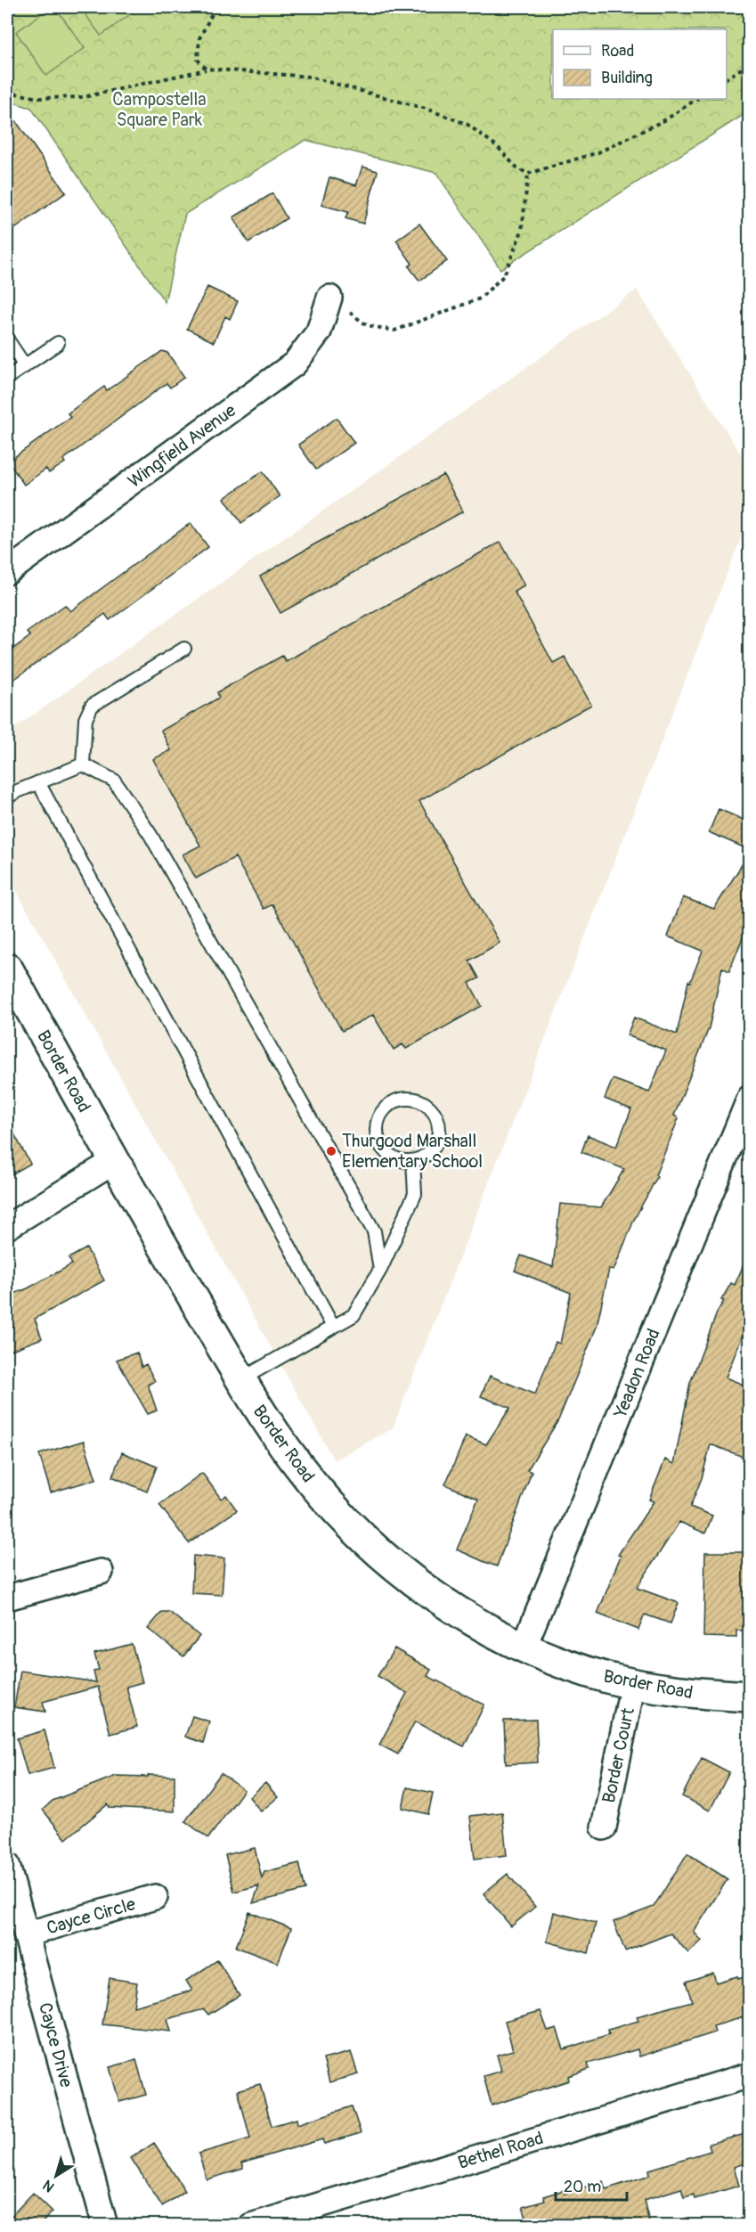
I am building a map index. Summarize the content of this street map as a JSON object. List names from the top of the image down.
{
  "streets": {
    "street": [
      "Wingfield Avenue",
      "Border Road",
      "Yeadon Road",
      "Border Court",
      "Cayce Circle",
      "Cayce Drive",
      "Bethel Road"
    ]
  },
  "crossings": [
    ["Border Road", "Yeadon Road"],
    ["Border Road", "Border Court"],
    ["Cayce Circle", "Cayce Drive"]
  ],
  "parks": ["Campostella Square Park"],
  "places": ["Thurgood Marshall Elementary School"],
  "legend": ["Road", "Building"],
  "scale_bar": "20 m",
  "north": "bottom left"
}
